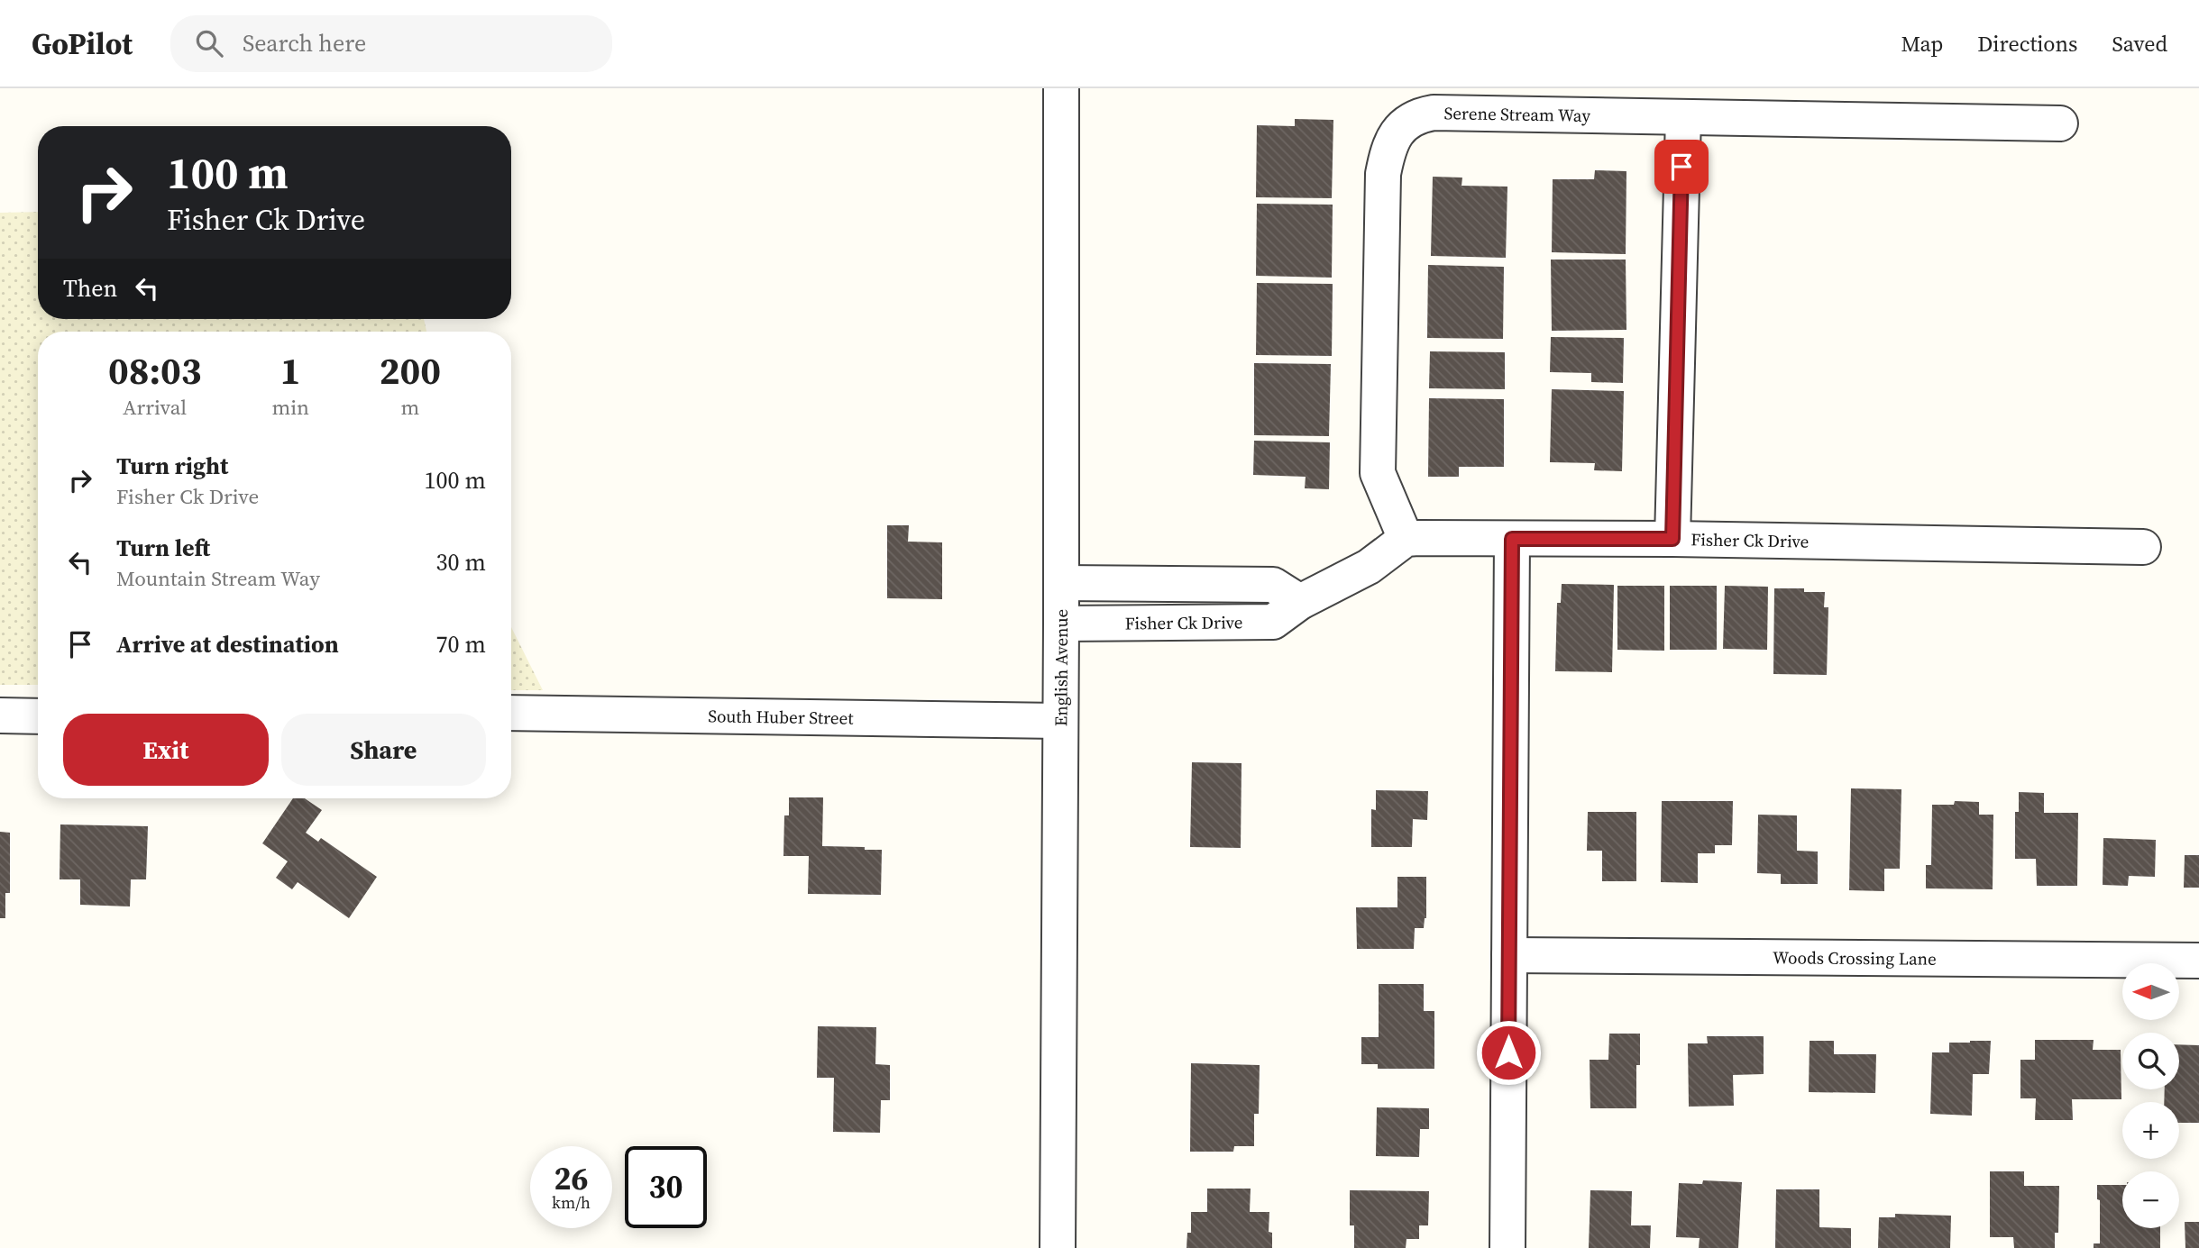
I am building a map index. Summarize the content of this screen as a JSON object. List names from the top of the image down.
{
  "streets": {
    "street": [
      "Serene Stream Way",
      "Fisher Ck Drive",
      "English Avenue",
      "South Huber Street",
      "Woods Crossing Lane"
    ]
  },
  "crossings": [
    ["Serene Stream Way", "Fisher Ck Drive"],
    ["Fisher Ck Drive", "English Avenue"],
    ["English Avenue", "South Huber Street"]
  ],
  "north": "left",
  "page": {
    "header": "GoPilot",
    "search": "Search here",
    "nav": ["Map", "Directions", "Saved"],
    "turn": ["100 m", "Fisher Ck Drive"],
    "then": "Then",
    "eta": [
      "08:03",
      "Arrival",
      "1",
      "min",
      "200",
      "m"
    ],
    "list": [
      {
        "name": "Turn right",
        "note": "Fisher Ck Drive",
        "value": "100 m"
      },
      {
        "name": "Turn left",
        "note": "Mountain Stream Way",
        "value": "30 m"
      },
      {
        "name": "Arrive at destination",
        "value": "70 m"
      }
    ],
    "buttons": ["Exit", "Share"],
    "map_buttons": ["+", "−"],
    "speed": "26 km/h",
    "limit": "30"
  }
}
